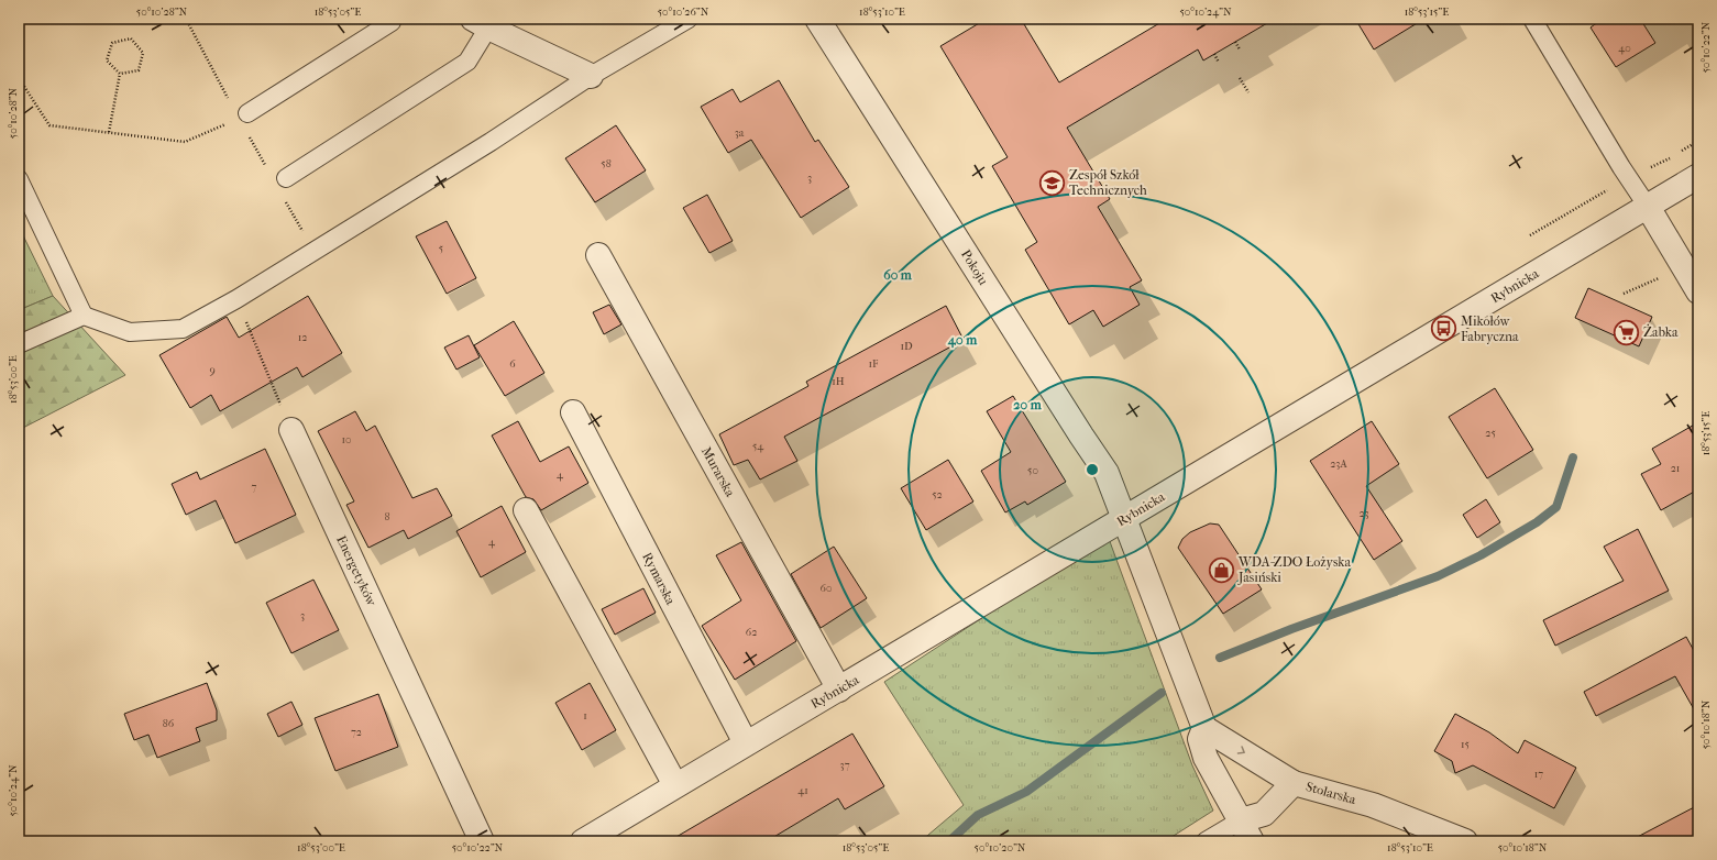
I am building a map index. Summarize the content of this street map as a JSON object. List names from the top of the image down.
{
  "streets": {
    "street": [
      "Pokoju",
      "Rybnicka",
      "Murarska",
      "Energetyków",
      "Rymarska",
      "Stolarska"
    ]
  },
  "crossings": [
    ["Pokoju", "Rybnicka"],
    ["Rybnicka", "Murarska"],
    ["Rybnicka", "Rymarska"]
  ],
  "one_way": ["Stolarska"],
  "places": {
    "school or university": ["Zespół Szkół Technicznych"],
    "bus stop": ["Mikołów Fabryczna"],
    "supermarket": ["Żabka"],
    "shop": ["WDA-ZDO Łożyska Jasiński"]
  },
  "house_numbers": [
    "40",
    "3a",
    "58",
    "3",
    "5",
    "12",
    "1D",
    "6",
    "1F",
    "9",
    "1H",
    "25",
    "10",
    "54",
    "23A",
    "21",
    "50",
    "4",
    "7",
    "52",
    "23",
    "8",
    "4",
    "60",
    "3",
    "62",
    "1",
    "86",
    "72",
    "15",
    "37",
    "17",
    "41"
  ],
  "coordinates": [
    "50°10'28\"N",
    "18°53'05\"E",
    "50°10'26\"N",
    "18°53'10\"E",
    "50°10'24\"N",
    "18°53'15\"E",
    "50°10'22\"N",
    "18°53'00\"E",
    "50°10'18\"N",
    "50°10'20\"N"
  ],
  "rings": ["60 m", "40 m", "20 m"]
}
